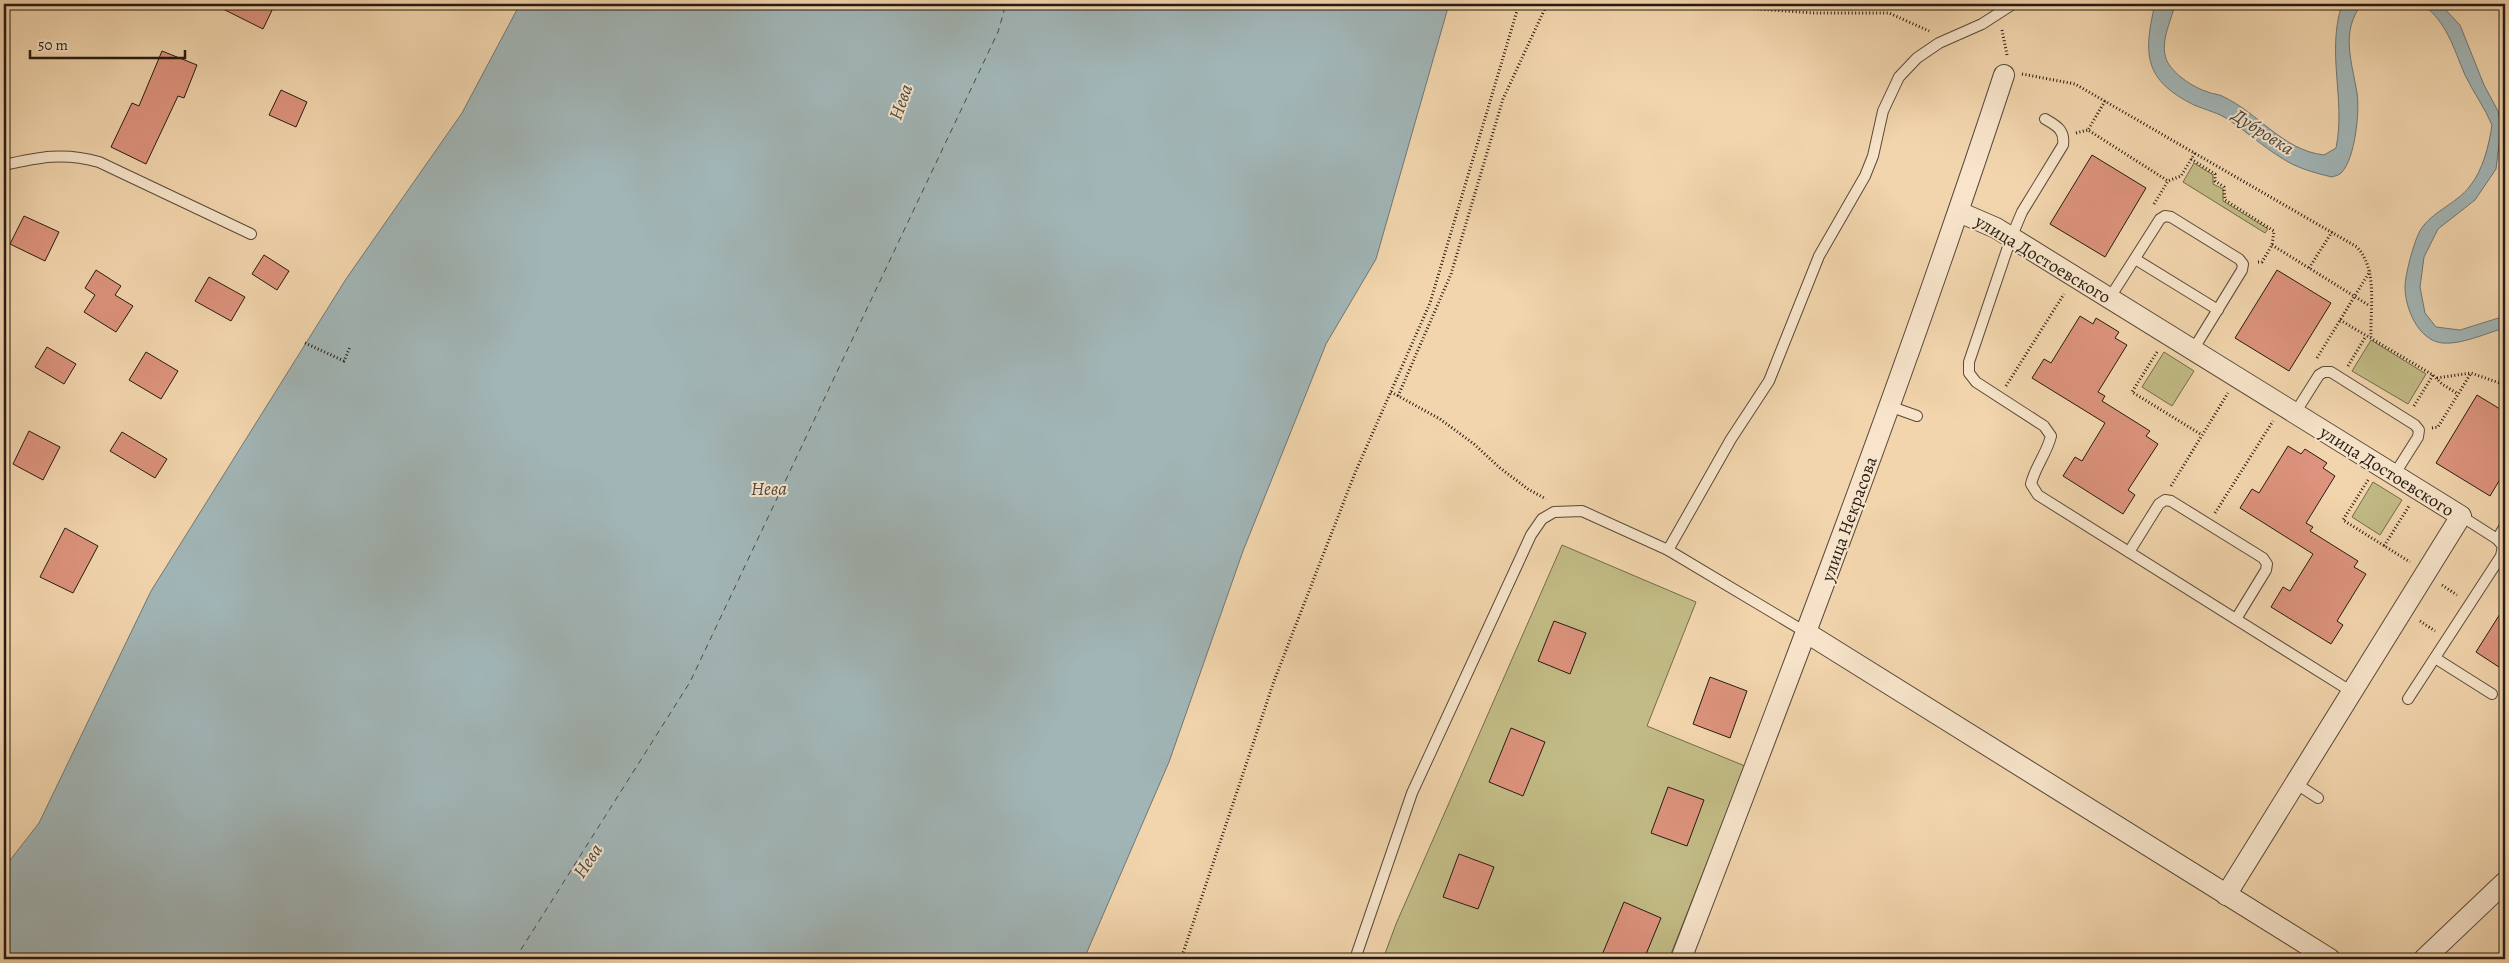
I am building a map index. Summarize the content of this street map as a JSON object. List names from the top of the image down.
{
  "streets": {
    "street": ["улица Достоевского", "улица Некрасова"]
  },
  "crossings": [
    ["улица Достоевского", "улица Некрасова"]
  ],
  "water": ["Нева", "Дубровка"],
  "scale_bar": "50 m"
}
